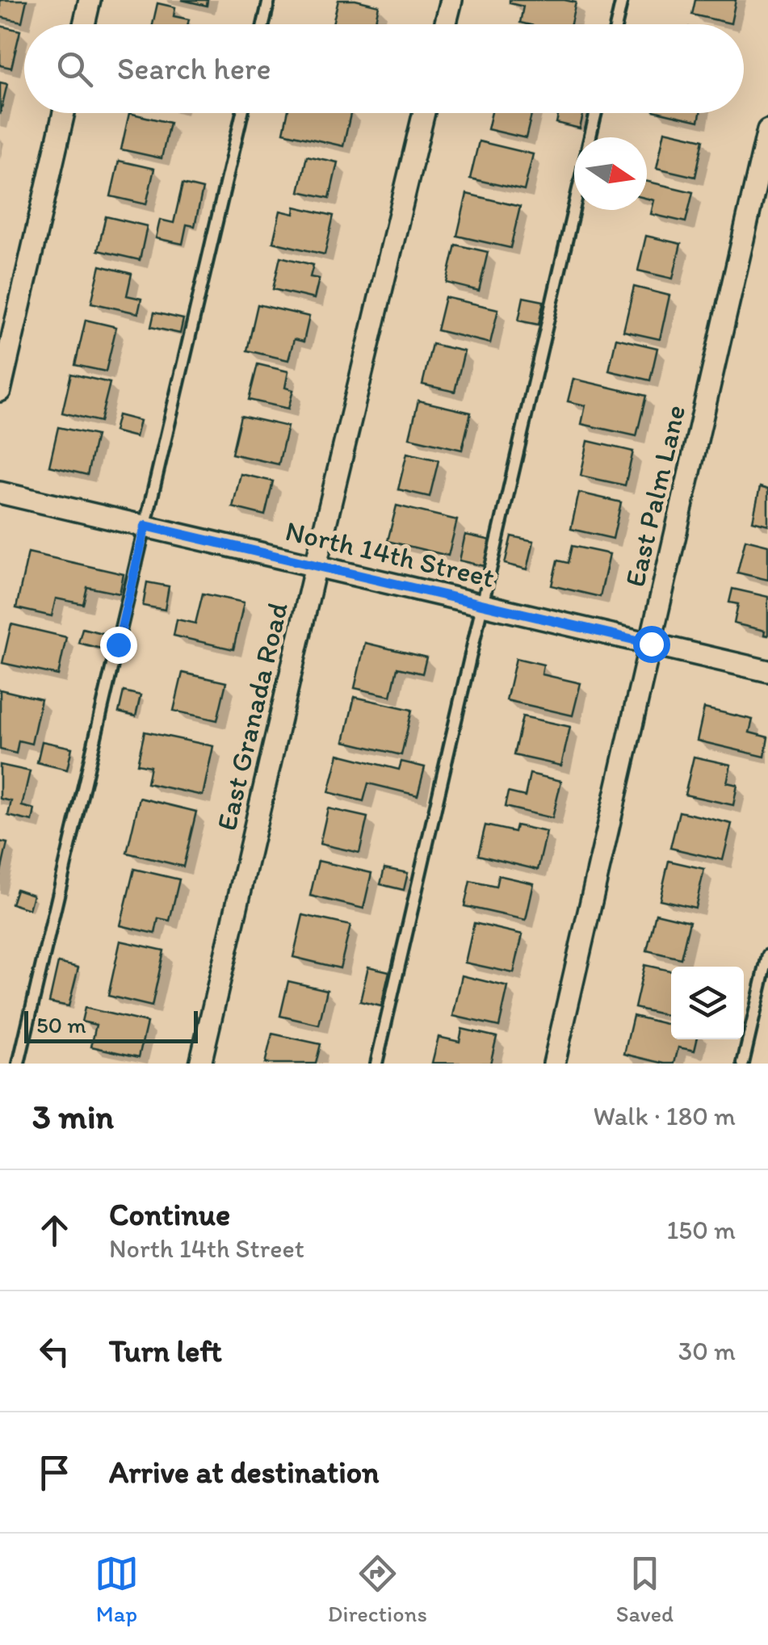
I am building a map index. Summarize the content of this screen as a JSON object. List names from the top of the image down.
{
  "streets": {
    "street": ["East Palm Lane", "North 14th Street", "East Granada Road"]
  },
  "crossings": [
    ["East Palm Lane", "North 14th Street"],
    ["North 14th Street", "East Granada Road"]
  ],
  "scale_bar": "50 m",
  "north": "right",
  "page": {
    "search": "Search here",
    "scale": "50 m",
    "heading": ["3 min", "Walk · 180 m"],
    "list": [
      ["Continue", "North 14th Street", "150 m"],
      ["Turn left", "30 m"],
      "Arrive at destination"
    ],
    "nav": ["Map", "Directions", "Saved"]
  }
}
